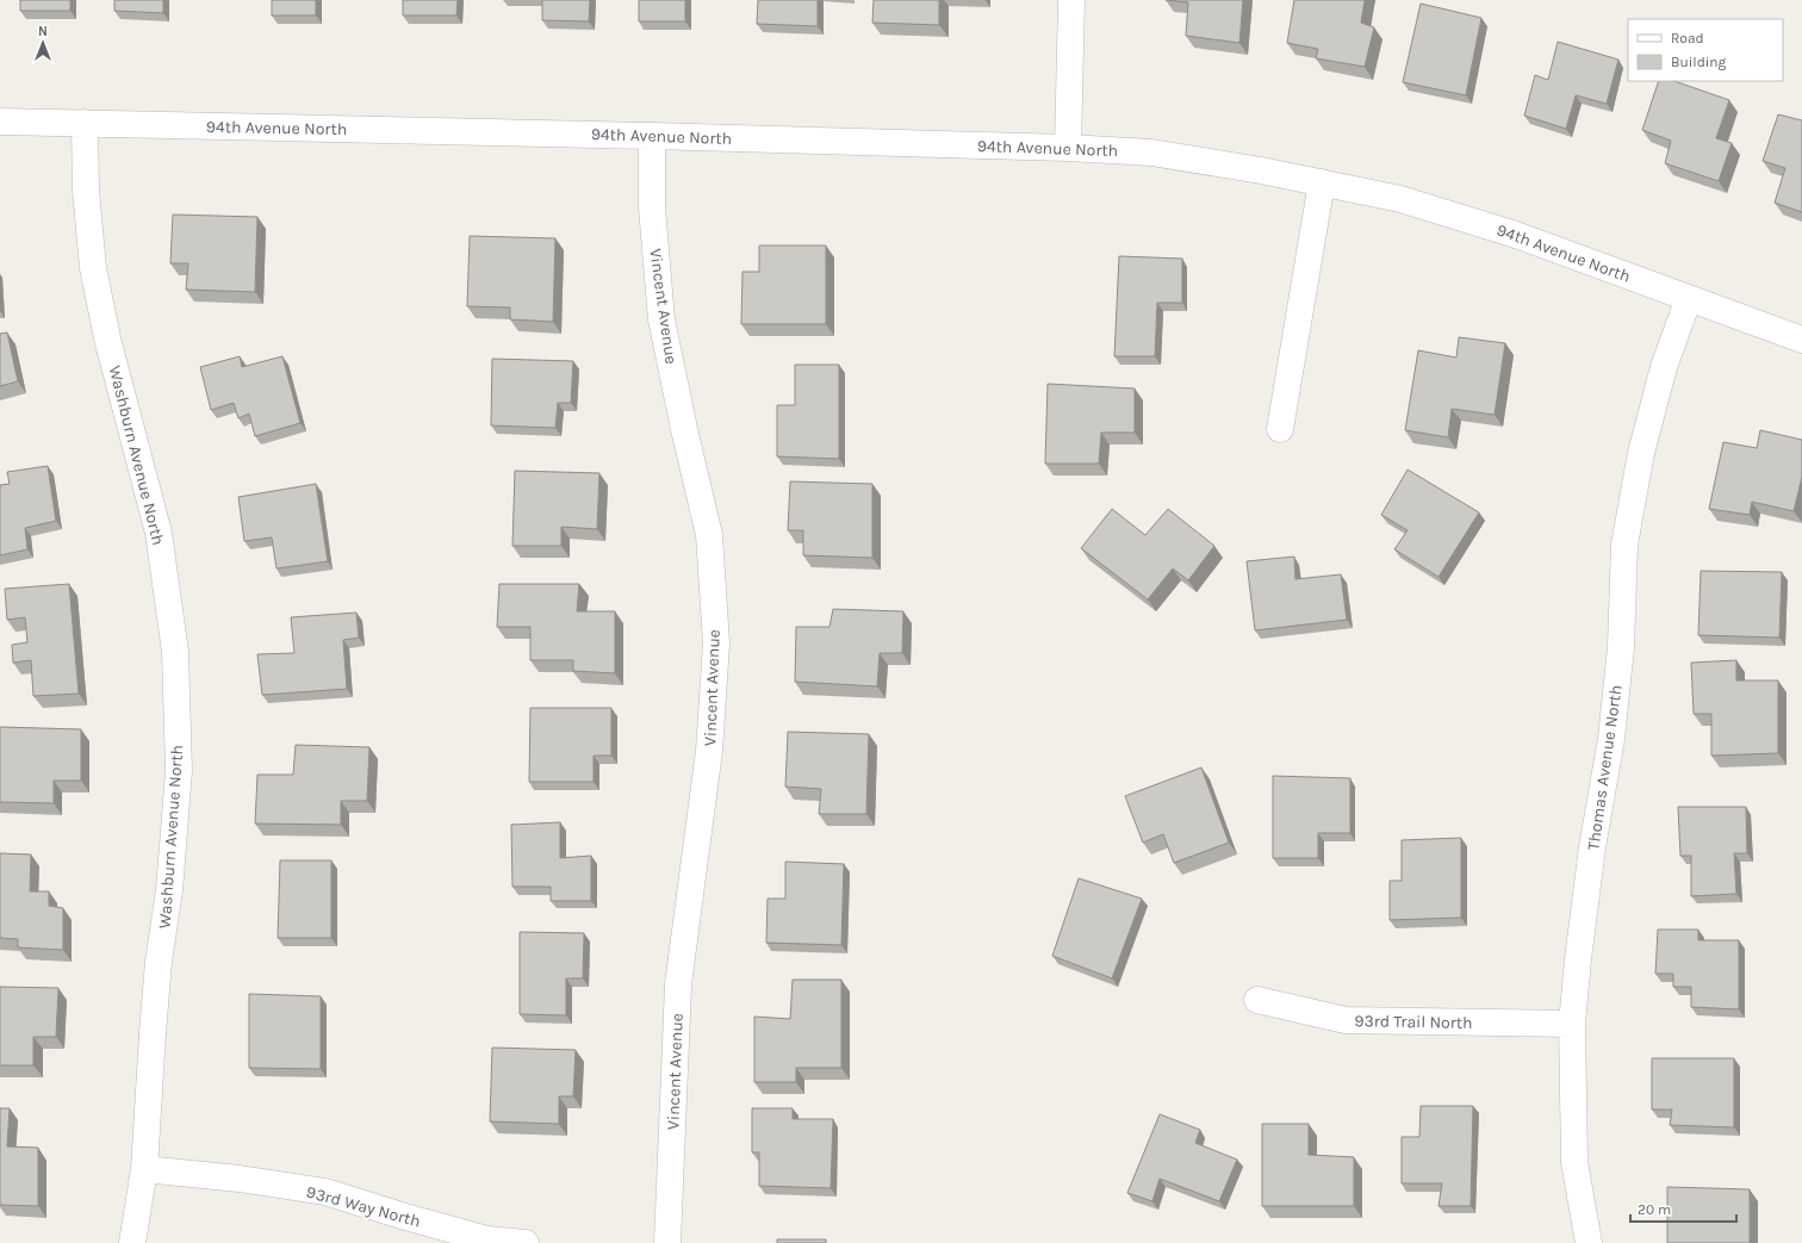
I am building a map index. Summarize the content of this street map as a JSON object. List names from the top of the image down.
{
  "streets": {
    "street": [
      "94th Avenue North",
      "Vincent Avenue",
      "Washburn Avenue North",
      "Thomas Avenue North",
      "93rd Trail North",
      "93rd Way North"
    ]
  },
  "crossings": [
    ["94th Avenue North", "Vincent Avenue"],
    ["94th Avenue North", "Washburn Avenue North"],
    ["94th Avenue North", "Thomas Avenue North"],
    ["Washburn Avenue North", "93rd Way North"],
    ["Thomas Avenue North", "93rd Trail North"]
  ],
  "legend": ["Road", "Building"],
  "scale_bar": "20 m",
  "north": "top"
}
